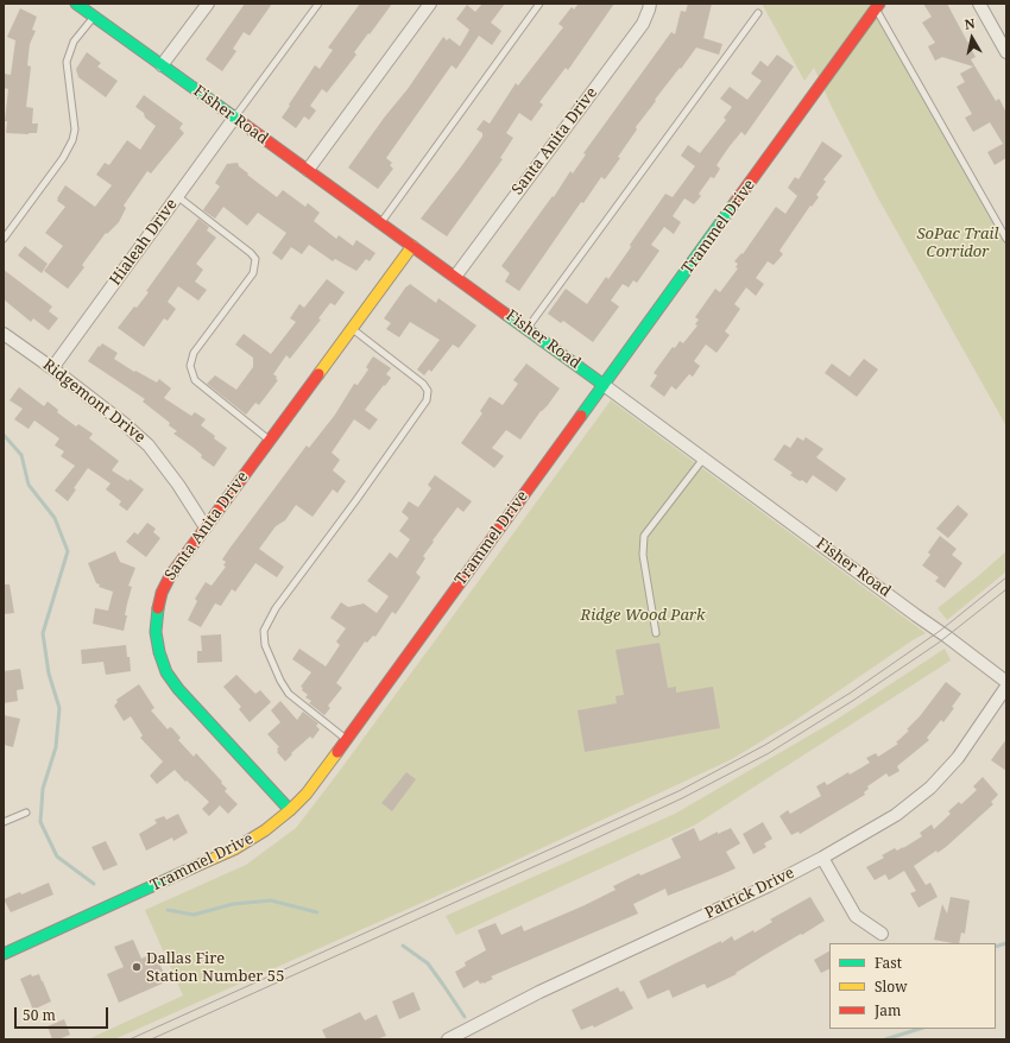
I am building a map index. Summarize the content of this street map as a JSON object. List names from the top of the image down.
{
  "streets": {
    "street": [
      "Fisher Road",
      "Santa Anita Drive",
      "Trammel Drive",
      "Hialeah Drive",
      "Ridgemont Drive",
      "Patrick Drive"
    ]
  },
  "crossings": [
    ["Fisher Road", "Santa Anita Drive"],
    ["Fisher Road", "Trammel Drive"],
    ["Fisher Road", "Hialeah Drive"],
    ["Santa Anita Drive", "Trammel Drive"],
    ["Santa Anita Drive", "Ridgemont Drive"],
    ["Hialeah Drive", "Ridgemont Drive"]
  ],
  "parks": ["SoPac Trail Corridor", "Ridge Wood Park"],
  "places": ["Dallas Fire Station Number 55"],
  "legend": ["Fast", "Slow", "Jam"],
  "scale_bar": "50 m",
  "north": "top"
}
